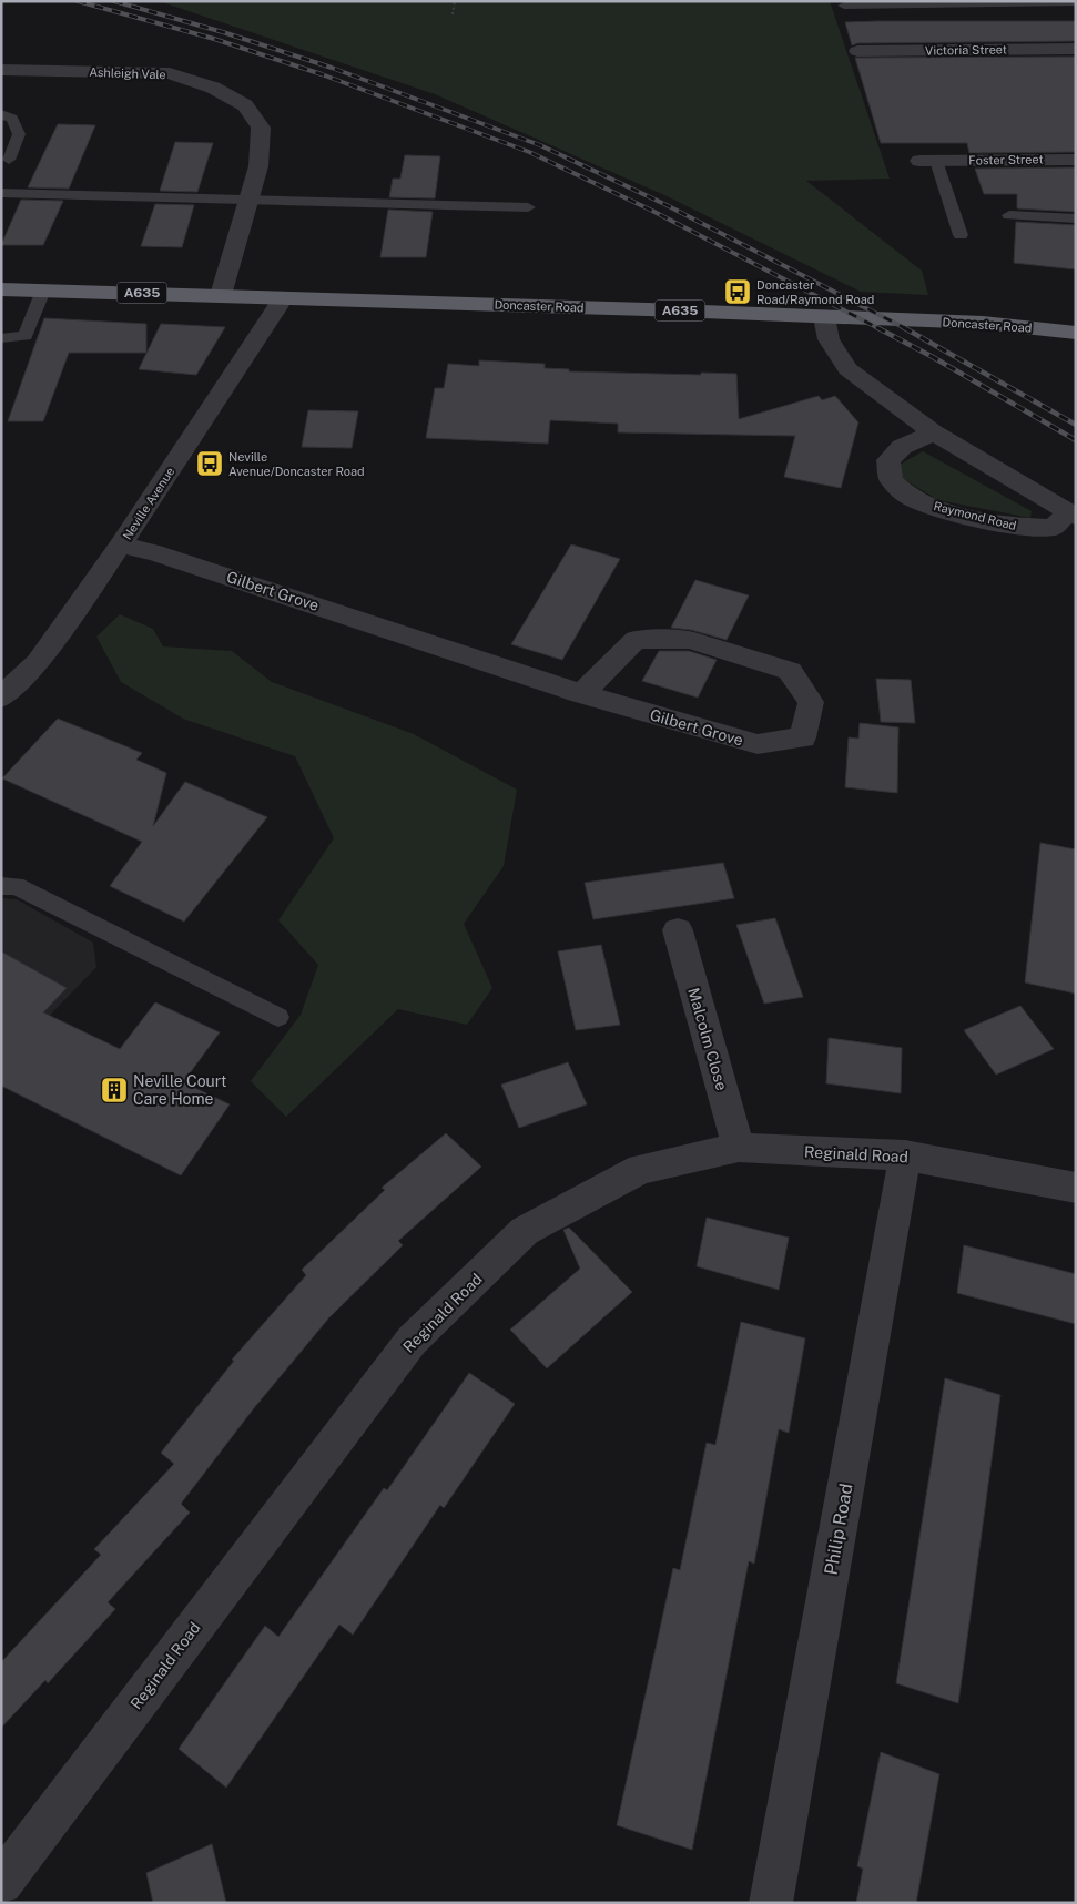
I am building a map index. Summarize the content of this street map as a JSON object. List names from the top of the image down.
{
  "streets": {
    "highway": ["A635", "Doncaster Road"],
    "street": [
      "Victoria Street",
      "Ashleigh Vale",
      "Foster Street",
      "Neville Avenue",
      "Raymond Road",
      "Gilbert Grove",
      "Malcolm Close",
      "Reginald Road",
      "Philip Road"
    ]
  },
  "crossings": [
    ["Ashleigh Vale", "Doncaster Road"],
    ["Doncaster Road", "Neville Avenue"],
    ["Doncaster Road", "Raymond Road"],
    ["Neville Avenue", "Gilbert Grove"],
    ["Malcolm Close", "Reginald Road"],
    ["Reginald Road", "Philip Road"]
  ],
  "places": {
    "bus stop": ["Doncaster Road/Raymond Road", "Neville Avenue/Doncaster Road"],
    "building": ["Neville Court Care Home"]
  }
}
